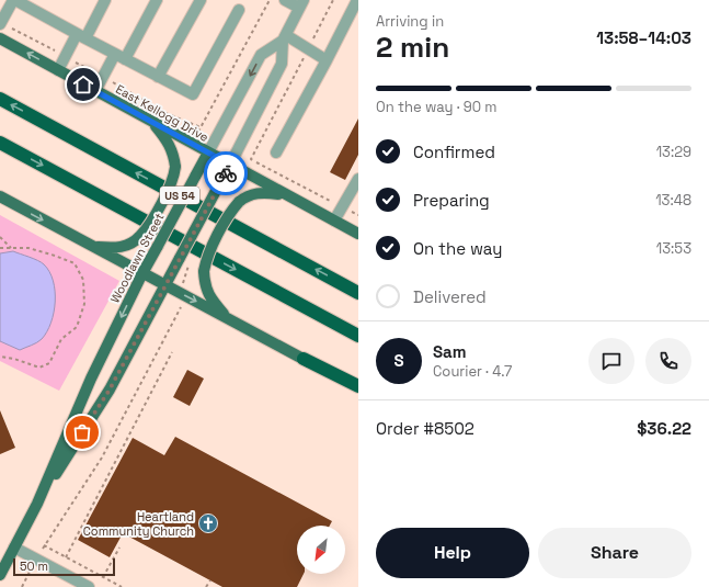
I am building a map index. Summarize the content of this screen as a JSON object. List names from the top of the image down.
{
  "streets": {
    "highway": ["US 54"],
    "main road": ["East Kellogg Drive", "Woodlawn Street"]
  },
  "crossings": [
    ["East Kellogg Drive", "Woodlawn Street"]
  ],
  "places": {
    "church": ["Heartland Community Church"]
  },
  "scale_bar": "50 m",
  "north": "bottom left",
  "page": {
    "heading": ["2 min", "Arriving in", "13:58–14:03"],
    "panel": [
      "Sam",
      "Courier · 4.7",
      "Order #8502",
      "$36.22"
    ],
    "bar": "On the way · 90 m",
    "list": [
      ["Confirmed", "13:29"],
      ["Preparing", "13:48"],
      ["On the way", "13:53"],
      "Delivered"
    ],
    "round": "S",
    "buttons": ["Help", "Share"],
    "scale": "50 m"
  }
}
